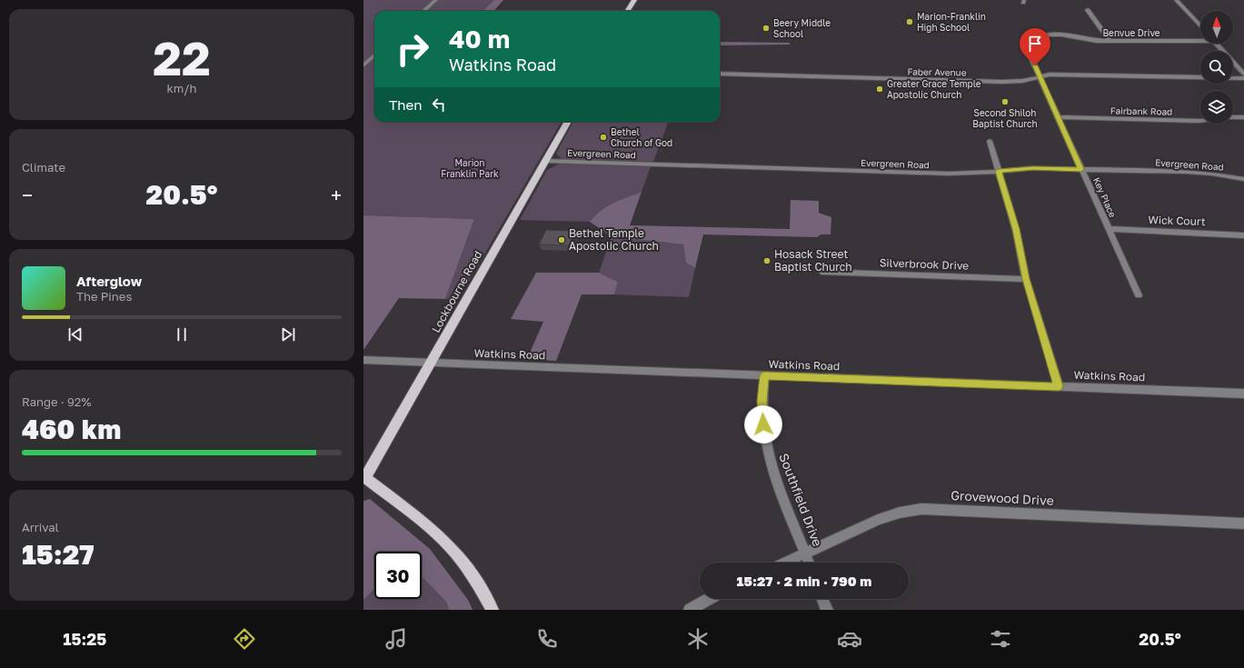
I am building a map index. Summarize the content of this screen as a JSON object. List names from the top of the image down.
{
  "streets": {
    "main road": ["Lockbourne Road"],
    "street": [
      "Benvue Drive",
      "Faber Avenue",
      "Fairbank Road",
      "Evergreen Road",
      "Key Place",
      "Wick Court",
      "Silverbrook Drive",
      "Watkins Road",
      "Grovewood Drive",
      "Southfield Drive"
    ]
  },
  "crossings": [
    ["Benvue Drive", "Key Place"],
    ["Faber Avenue", "Key Place"],
    ["Fairbank Road", "Key Place"],
    ["Evergreen Road", "Key Place"],
    ["Evergreen Road", "Lockbourne Road"],
    ["Key Place", "Wick Court"],
    ["Lockbourne Road", "Watkins Road"],
    ["Watkins Road", "Southfield Drive"],
    ["Grovewood Drive", "Southfield Drive"]
  ],
  "parks": ["Marion Franklin Park"],
  "places": [
    "Marion-Franklin High School",
    "Beery Middle School",
    "Greater Grace Temple Apostolic Church",
    "Second Shiloh Baptist Church",
    "Bethel Church of God",
    "Bethel Temple Apostolic Church",
    "Hosack Street Baptist Church"
  ],
  "north": "top",
  "page": {
    "tile": [
      ["22", "km/h"],
      "Climate",
      ["Range · 92%", "460 km"],
      ["Arrival", "15:27"]
    ],
    "turn": ["40 m", "Watkins Road"],
    "then": "Then",
    "heat": ["−", "20.5°", "+"],
    "song": ["Afterglow", "The Pines"],
    "limit": "30",
    "trip": "15:27 · 2 min · 790 m",
    "tabs": ["15:25", "20.5°"]
  }
}
